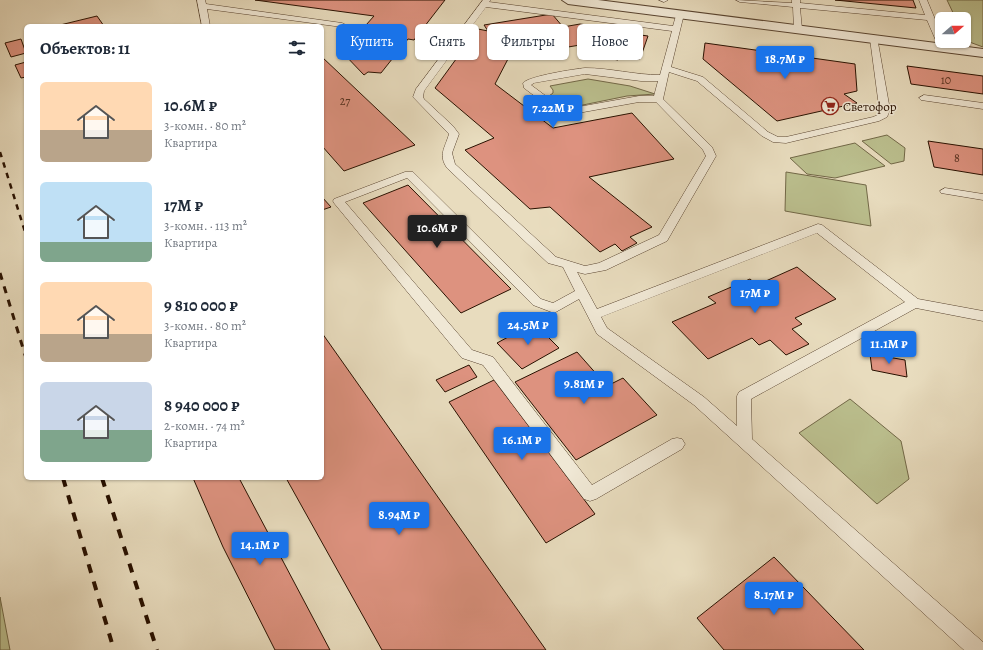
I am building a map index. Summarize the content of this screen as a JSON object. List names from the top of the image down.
{
  "places": {
    "supermarket": ["Светофор"]
  },
  "house_numbers": ["10", "27", "8"],
  "north": "right",
  "page": {
    "chip": [
      "Купить",
      "Снять",
      "Фильтры",
      "Новое"
    ],
    "heading": "Объектов: 11",
    "price": [
      "18.7M ₽",
      "7.22M ₽",
      "10.6M ₽",
      "17M ₽",
      "24.5M ₽",
      "11.1M ₽",
      "9.81M ₽",
      "16.1M ₽",
      "8.94M ₽",
      "14.1M ₽",
      "8.17M ₽"
    ],
    "list": [
      {
        "name": "10.6M ₽",
        "note": "3-комн. · 80 m² · Квартира"
      },
      {
        "name": "17M ₽",
        "note": "3-комн. · 113 m² · Квартира"
      },
      {
        "name": "9 810 000 ₽",
        "note": "3-комн. · 80 m² · Квартира"
      },
      {
        "name": "8 940 000 ₽",
        "note": "2-комн. · 74 m² · Квартира"
      }
    ]
  }
}
